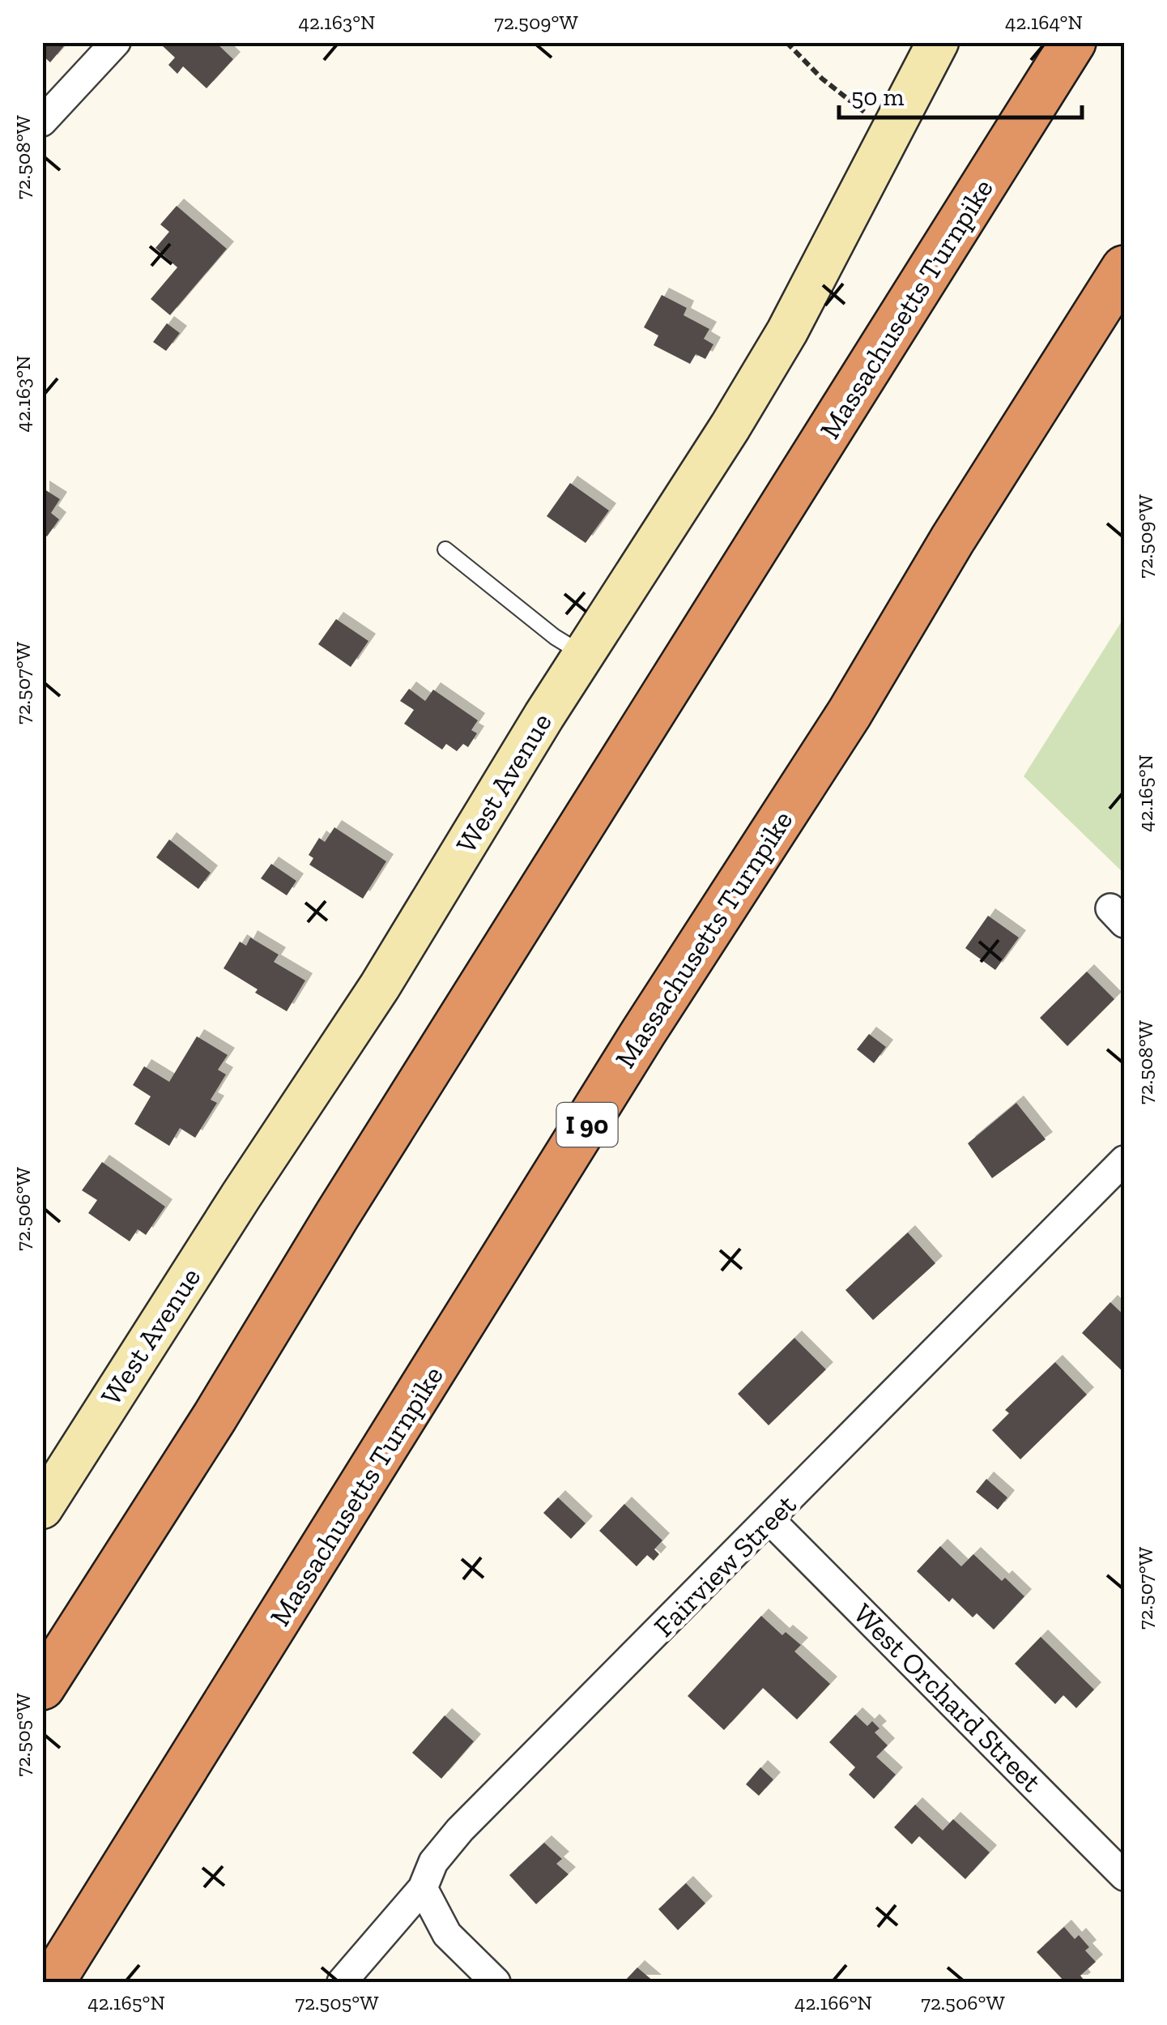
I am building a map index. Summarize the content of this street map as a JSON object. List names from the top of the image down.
{
  "streets": {
    "highway": ["Massachusetts Turnpike", "I 90"],
    "main road": ["West Avenue"],
    "street": ["Fairview Street", "West Orchard Street"]
  },
  "crossings": [
    ["Fairview Street", "West Orchard Street"]
  ],
  "scale_bar": "50 m",
  "coordinates": [
    "42.163°N",
    "72.509°W",
    "42.164°N",
    "72.508°W",
    "72.507°W",
    "42.165°N",
    "72.506°W",
    "72.505°W",
    "42.166°N"
  ]
}
